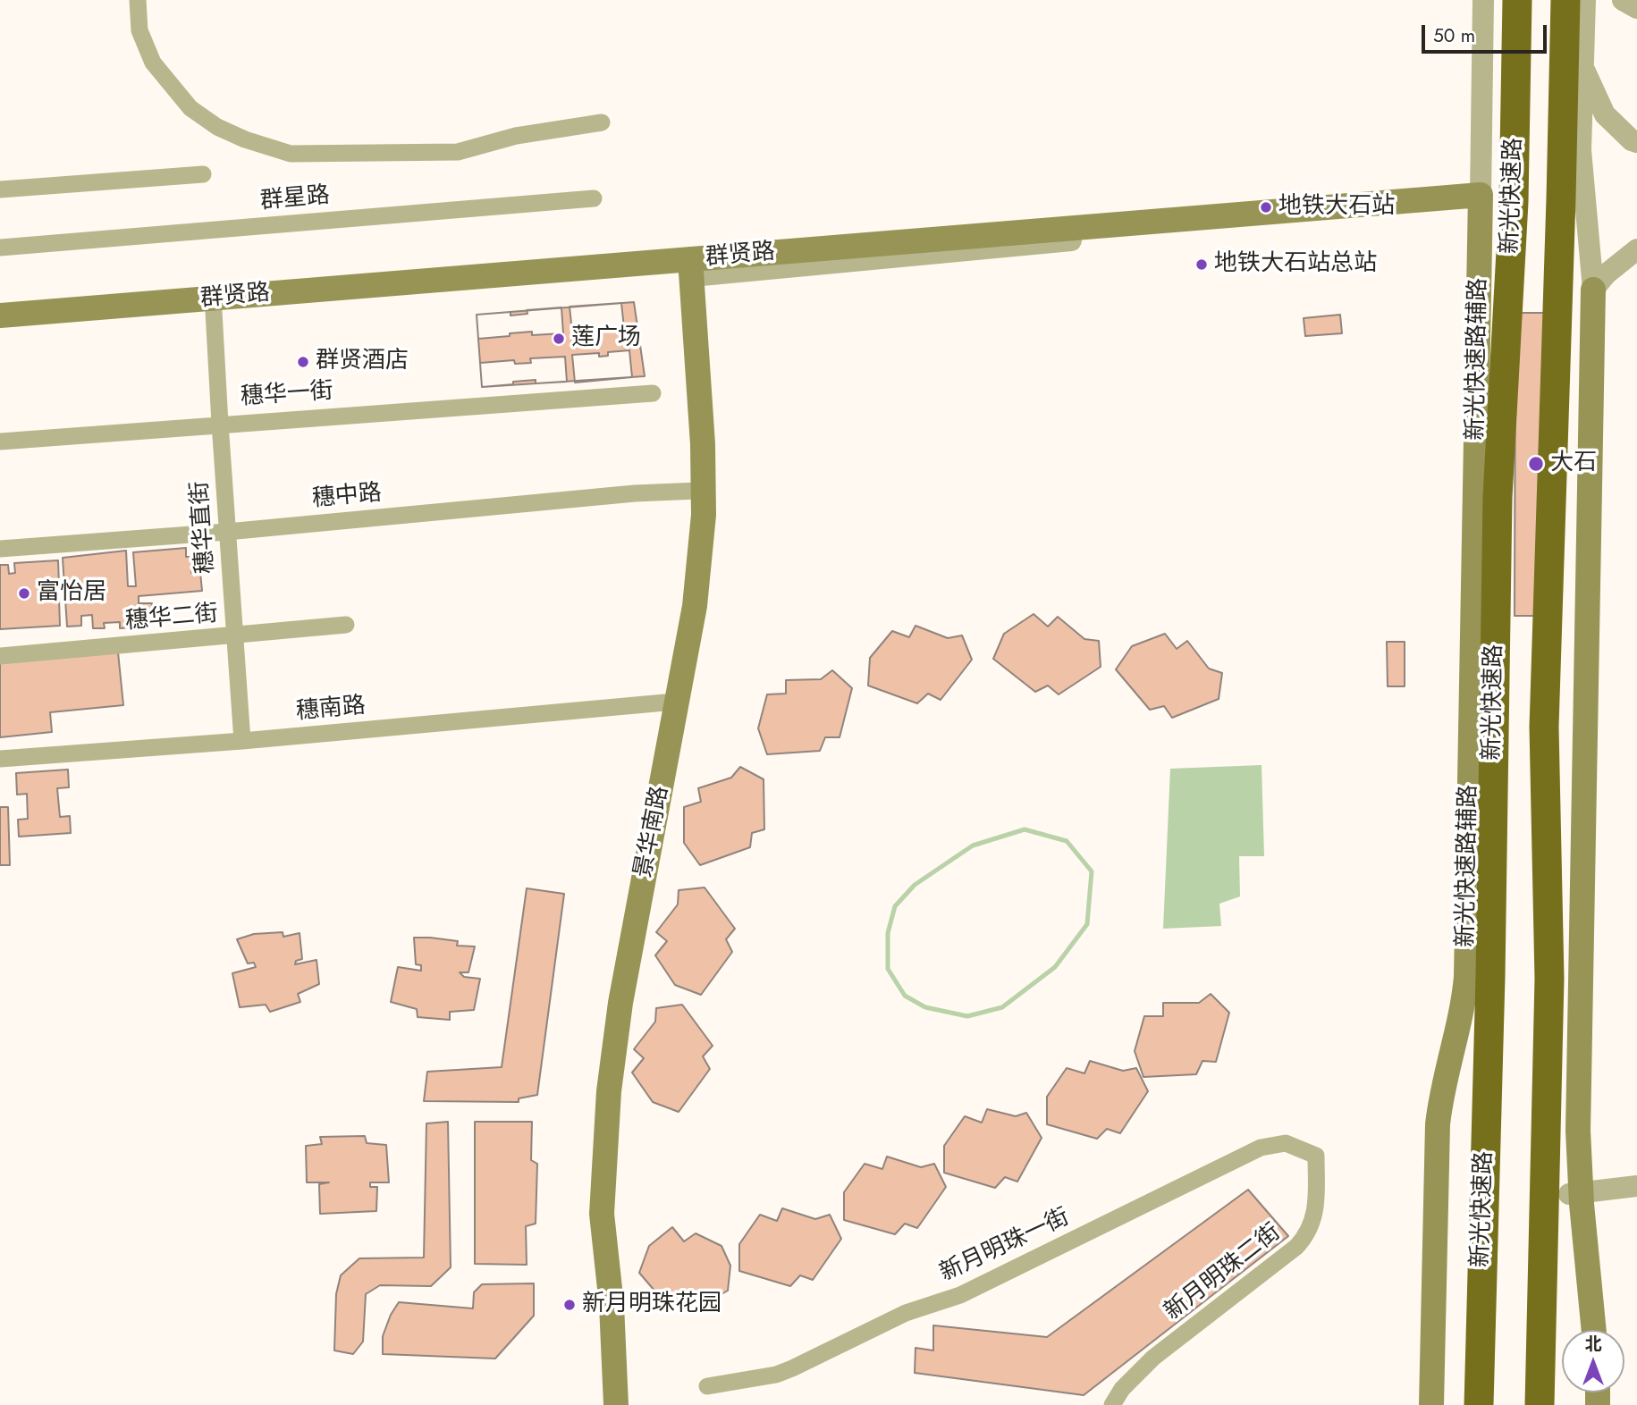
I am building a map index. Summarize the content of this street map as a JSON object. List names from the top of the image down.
{
  "streets": {
    "highway": ["新光快速路"],
    "main road": ["群贤路", "新光快速路辅路", "景华南路"],
    "street": [
      "群星路",
      "穗华一街",
      "穗中路",
      "穗华直街",
      "穗华二街",
      "穗南路",
      "新月明珠一街",
      "新月明珠二街"
    ]
  },
  "crossings": [
    ["群贤路", "新光快速路辅路"],
    ["群贤路", "穗华直街"],
    ["群贤路", "景华南路"],
    ["穗华一街", "穗华直街"],
    ["穗中路", "穗华直街"],
    ["穗华直街", "穗华二街"],
    ["穗华直街", "穗南路"],
    ["新月明珠一街", "新月明珠二街"]
  ],
  "places": [
    "地铁大石站",
    "地铁大石站总站",
    "莲广场",
    "群贤酒店",
    "大石",
    "富怡居",
    "新月明珠花园"
  ],
  "scale_bar": "50 m",
  "north": "top"
}
